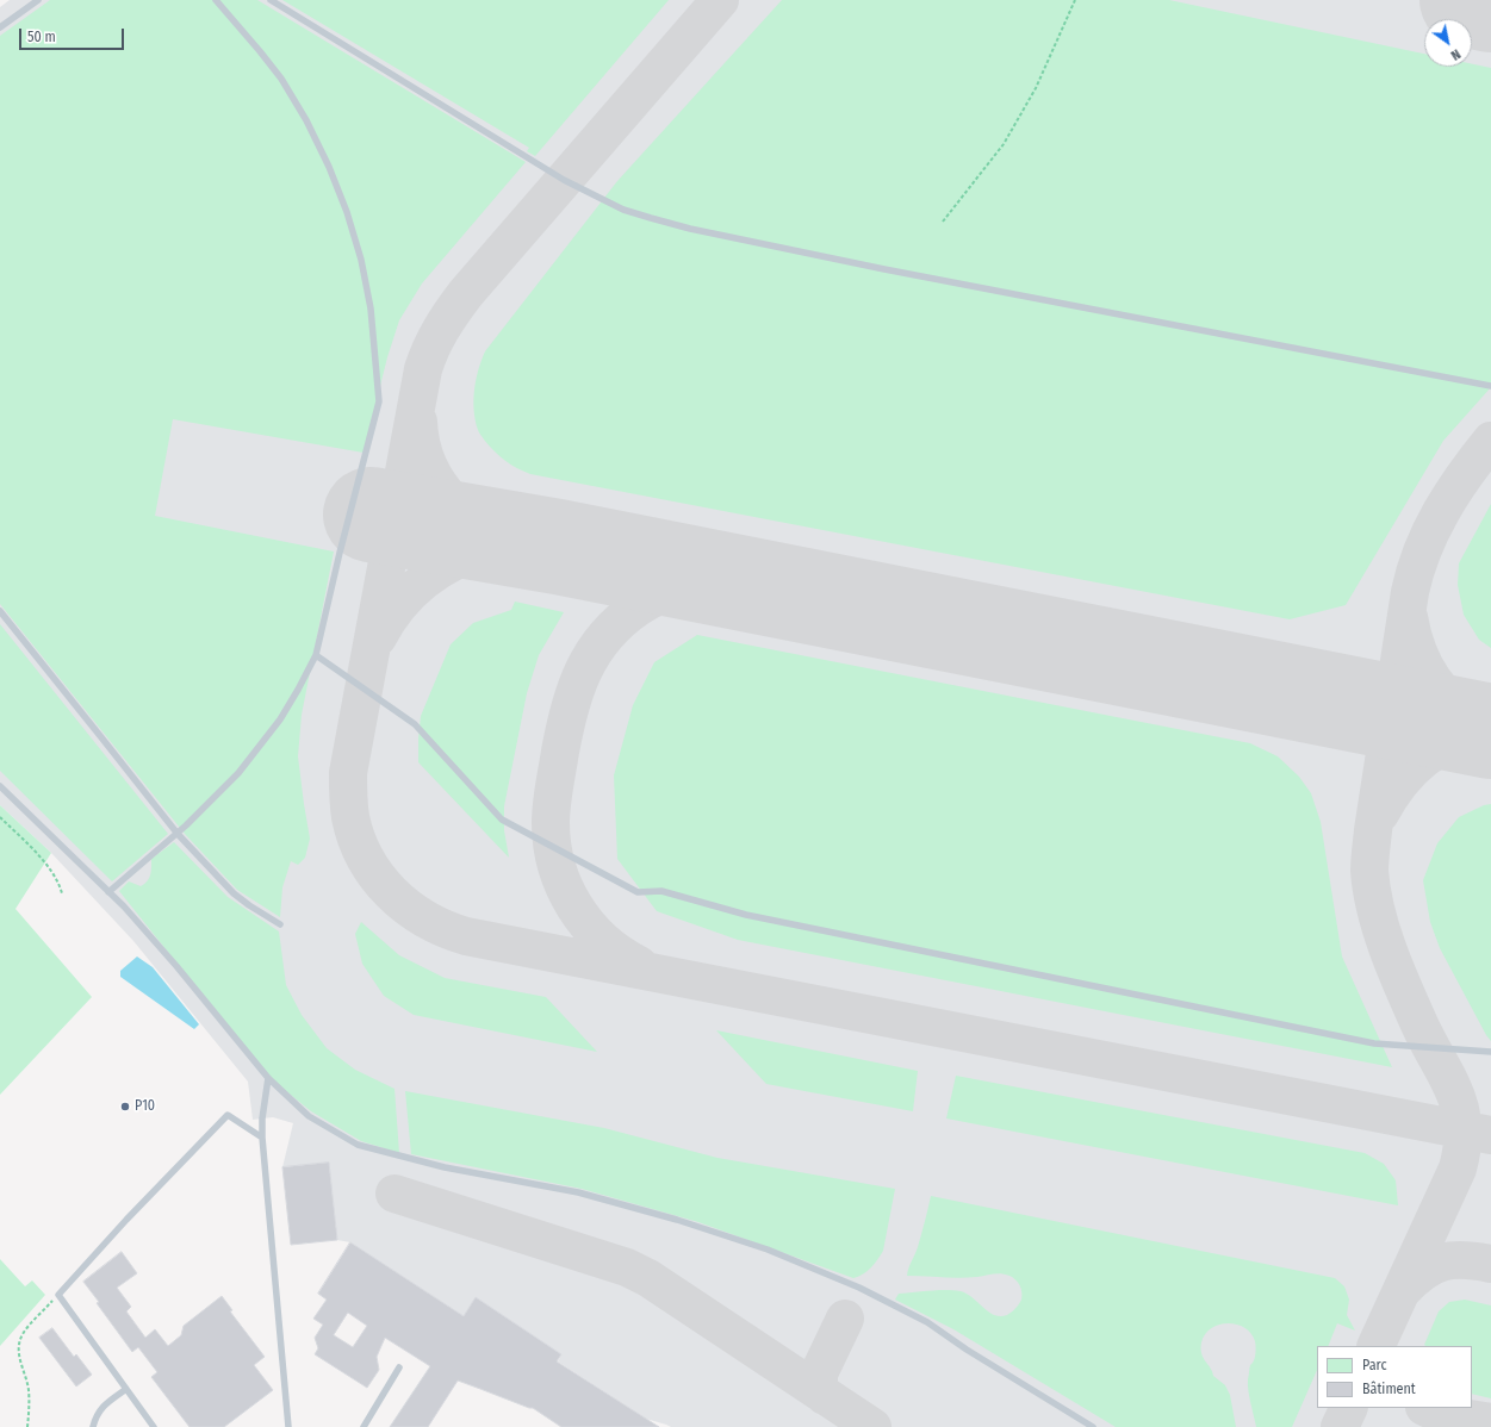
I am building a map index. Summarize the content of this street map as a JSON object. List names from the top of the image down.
{
  "places": ["P10"],
  "legend": ["Parc", "Bâtiment"],
  "scale_bar": "50 m",
  "north": "bottom right"
}
